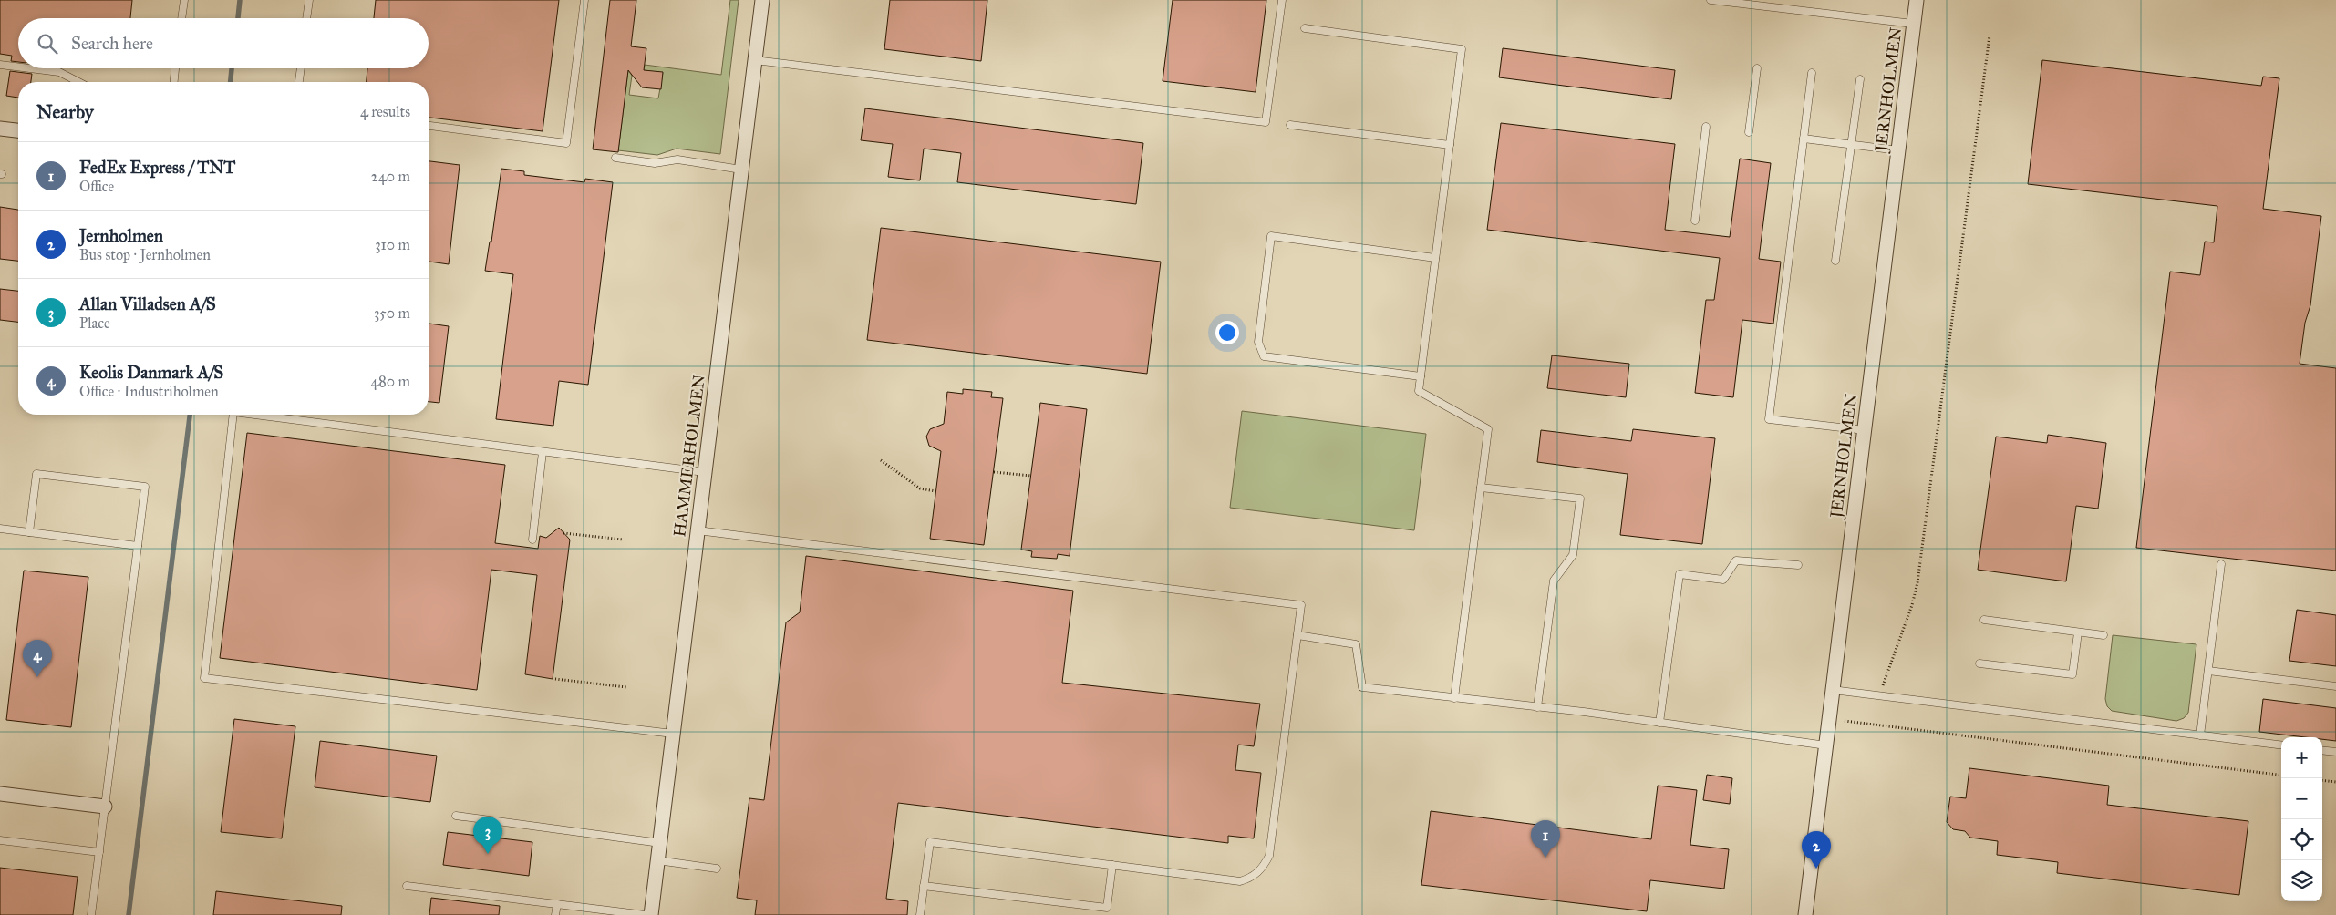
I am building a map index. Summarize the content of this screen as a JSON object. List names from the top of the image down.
{
  "streets": {
    "street": ["JERNHOLMEN", "HAMMERHOLMEN"]
  },
  "page": {
    "search": "Search here",
    "heading": ["Nearby", "4 results"],
    "list": [
      {
        "mark": "1",
        "name": "FedEx Express / TNT",
        "note": "Office",
        "value": "240 m"
      },
      {
        "mark": "2",
        "name": "Jernholmen",
        "note": "Bus stop · Jernholmen",
        "value": "310 m"
      },
      {
        "mark": "3",
        "name": "Allan Villadsen A/S",
        "note": "Place",
        "value": "350 m"
      },
      {
        "mark": "4",
        "name": "Keolis Danmark A/S",
        "note": "Office · Industriholmen",
        "value": "480 m"
      }
    ],
    "pins": [
      "4",
      "3",
      "1",
      "2"
    ],
    "map_buttons": ["+", "−"]
  }
}
